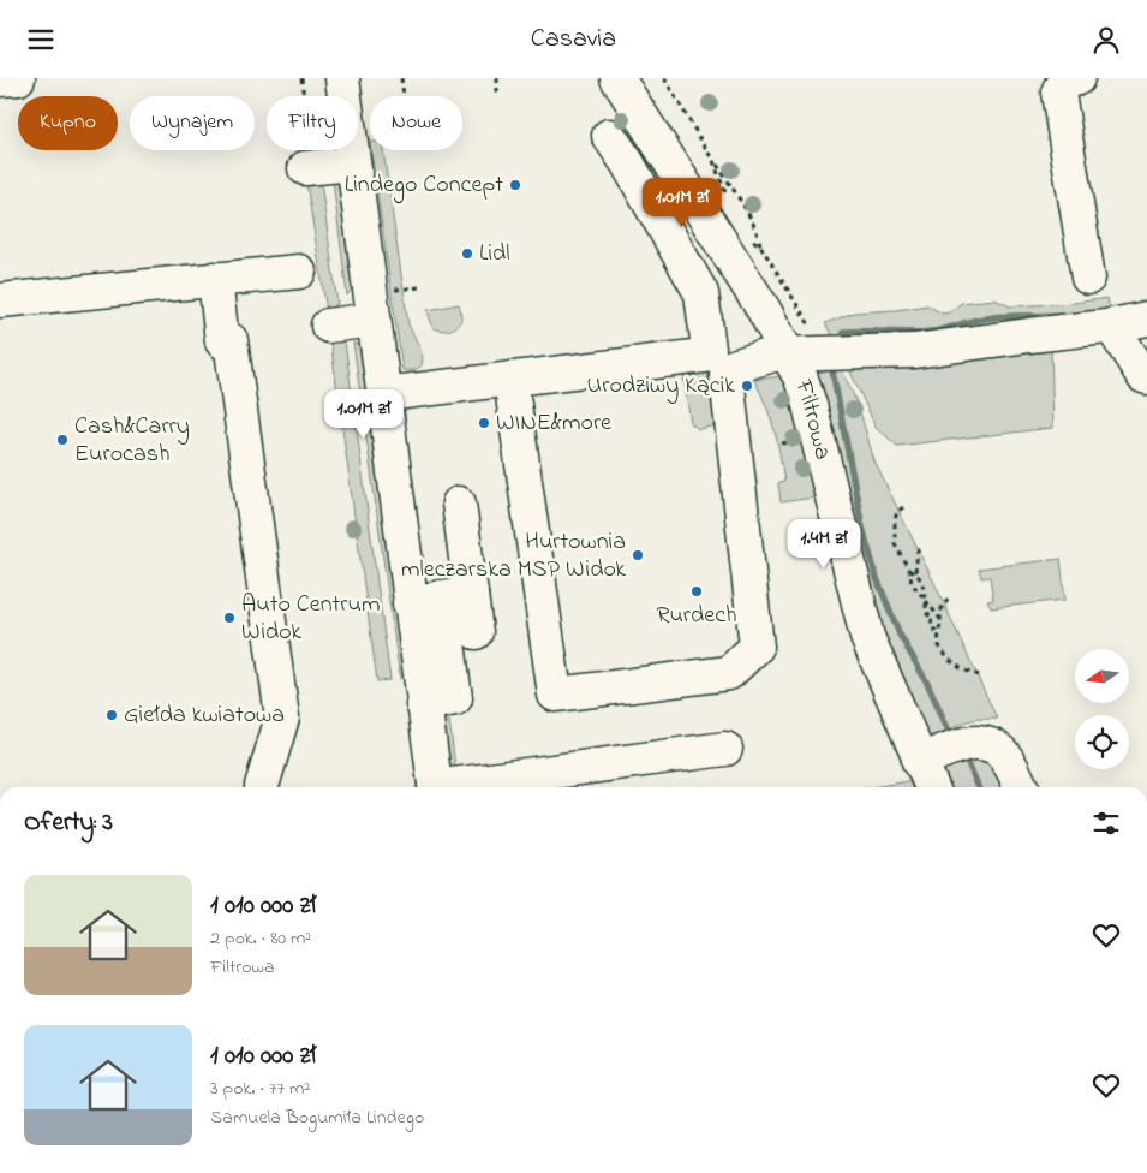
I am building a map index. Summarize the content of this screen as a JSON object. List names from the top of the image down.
{
  "streets": {
    "street": ["Filtrowa"]
  },
  "places": [
    "Lindego Concept",
    "Lidl",
    "Urodziwy Kącik",
    "WINE&more",
    "Cash&Carry Eurocash",
    "Hurtownia mleczarska MSP Widok",
    "Rurdech",
    "Auto Centrum Widok",
    "Giełda kwiatowa"
  ],
  "north": "left",
  "page": {
    "header": "Casavia",
    "chip": [
      "Kupno",
      "Wynajem",
      "Filtry",
      "Nowe"
    ],
    "price": ["1.01M zł", "1.01M zł", "1.4M zł"],
    "heading": "Oferty: 3",
    "list": [
      {
        "name": "1 010 000 zł",
        "note": "2 pok. · 80 m² · Filtrowa"
      },
      {
        "name": "1 010 000 zł",
        "note": "3 pok. · 77 m² · Samuela Bogumiła Lindego"
      }
    ]
  }
}
